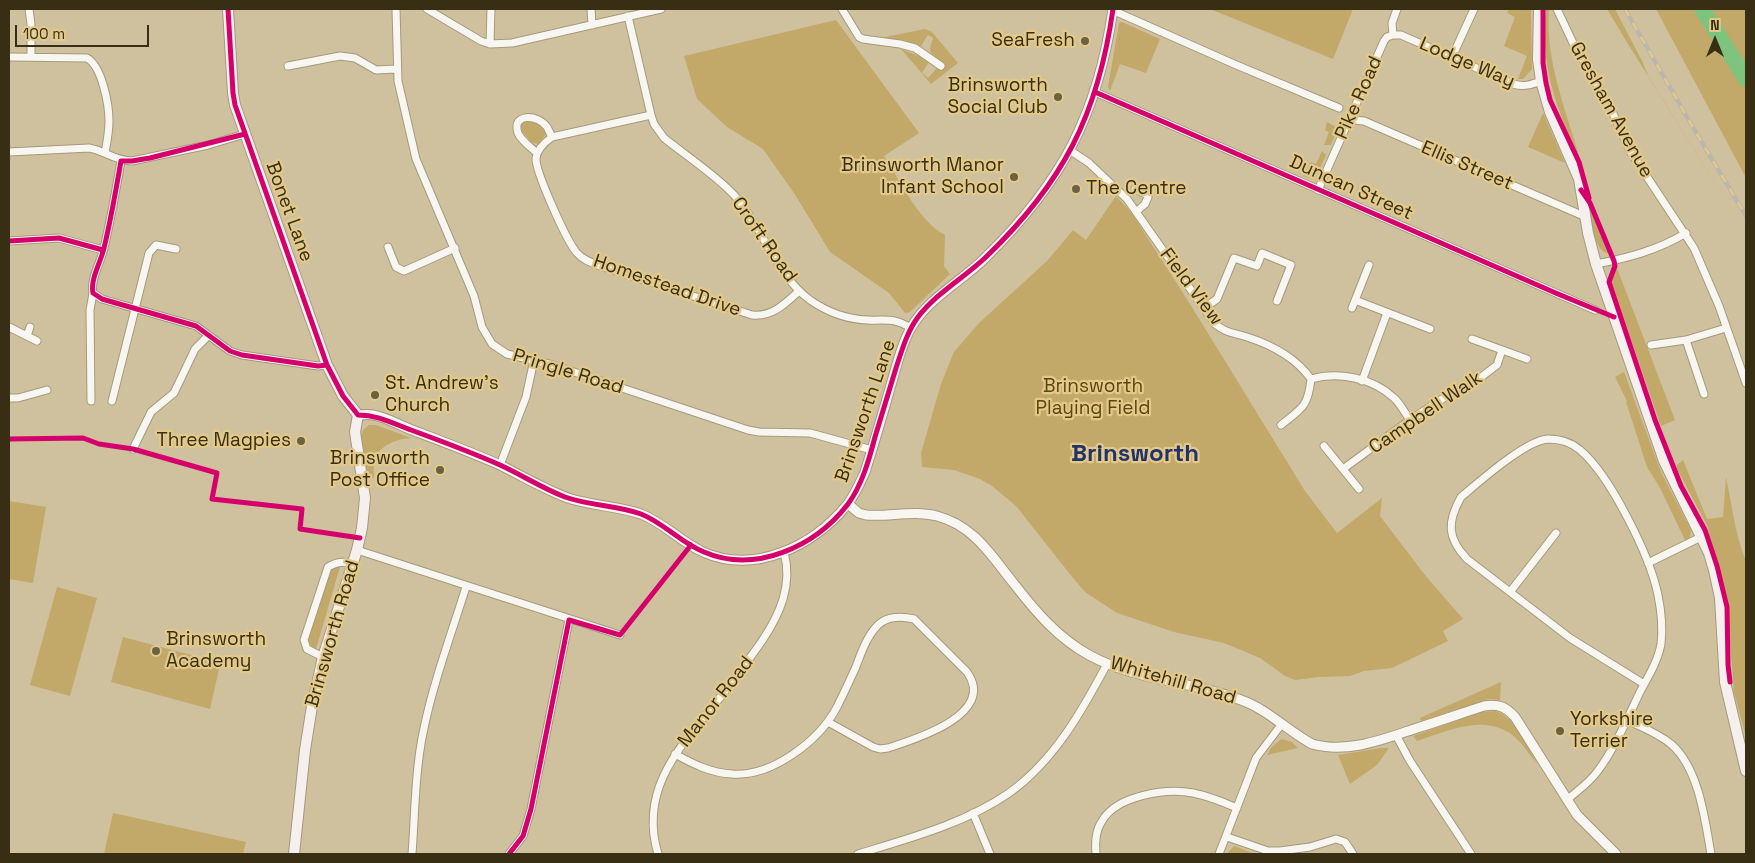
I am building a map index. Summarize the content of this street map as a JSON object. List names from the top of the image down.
{
  "streets": {
    "main road": ["Bonet Lane", "Brinsworth Road"],
    "street": [
      "Lodge Way",
      "Pike Road",
      "Gresham Avenue",
      "Ellis Street",
      "Duncan Street",
      "Croft Road",
      "Homestead Drive",
      "Field View",
      "Pringle Road",
      "Brinsworth Lane",
      "Campbell Walk",
      "Whitehill Road",
      "Manor Road"
    ]
  },
  "crossings": [
    ["Lodge Way", "Pike Road"],
    ["Pike Road", "Ellis Street"],
    ["Pike Road", "Duncan Street"],
    ["Duncan Street", "Brinsworth Lane"],
    ["Bonet Lane", "Brinsworth Lane"],
    ["Bonet Lane", "Brinsworth Road"],
    ["Croft Road", "Homestead Drive"],
    ["Croft Road", "Brinsworth Lane"],
    ["Field View", "Brinsworth Lane"],
    ["Pringle Road", "Brinsworth Lane"],
    ["Brinsworth Lane", "Brinsworth Road"],
    ["Brinsworth Lane", "Whitehill Road"],
    ["Brinsworth Lane", "Manor Road"]
  ],
  "districts": ["Brinsworth"],
  "parks": ["Brinsworth Playing Field"],
  "places": [
    "SeaFresh",
    "Brinsworth Social Club",
    "Brinsworth Manor Infant School",
    "The Centre",
    "St. Andrew's Church",
    "Three Magpies",
    "Brinsworth Post Office",
    "Brinsworth Academy",
    "Yorkshire Terrier"
  ],
  "scale_bar": "100 m",
  "north": "top"
}
